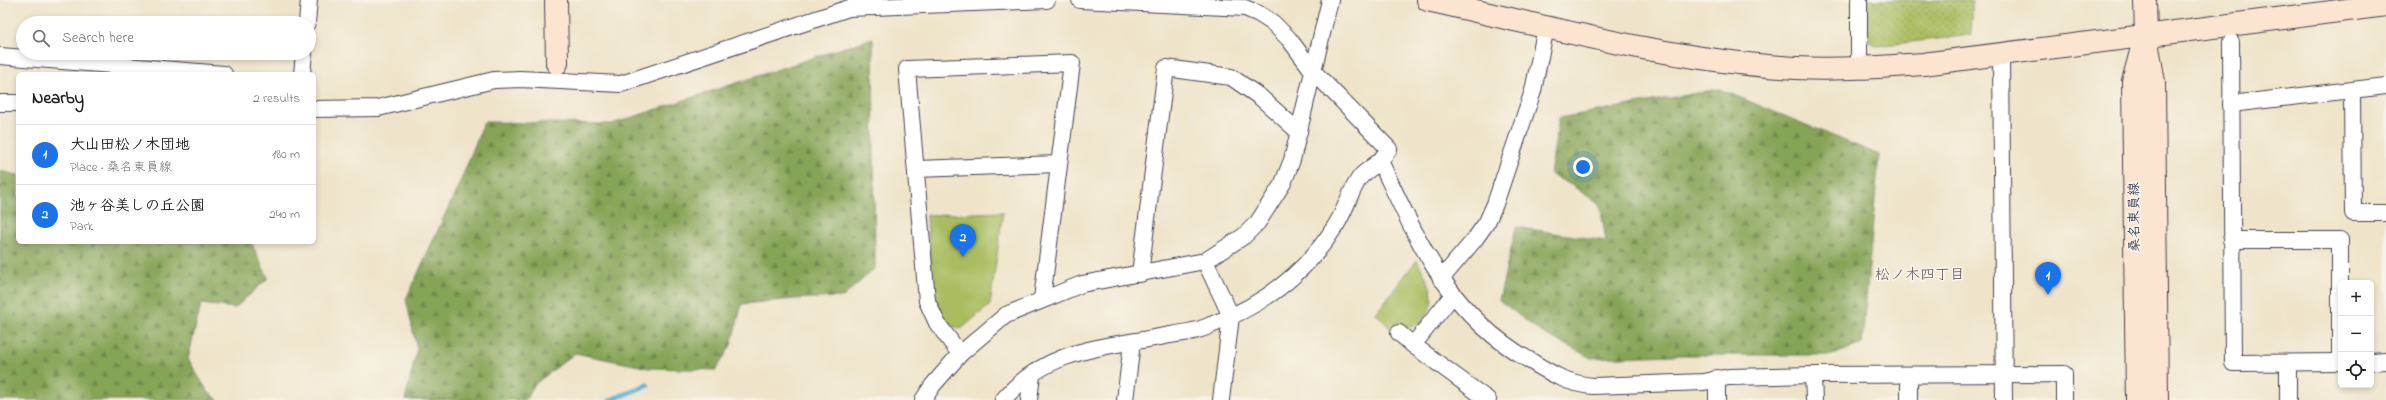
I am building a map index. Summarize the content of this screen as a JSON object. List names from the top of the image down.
{
  "streets": {
    "street": ["桑名東員線"]
  },
  "districts": ["松ノ木四丁目"],
  "page": {
    "search": "Search here",
    "heading": ["Nearby", "2 results"],
    "list": [
      {
        "mark": "1",
        "name": "大山田松ノ木団地",
        "note": "Place · 桑名東員線",
        "value": "180 m"
      },
      {
        "mark": "2",
        "name": "池ヶ谷美しの丘公園",
        "note": "Park",
        "value": "240 m"
      }
    ],
    "pins": ["2", "1"],
    "map_buttons": ["+", "−"]
  }
}
